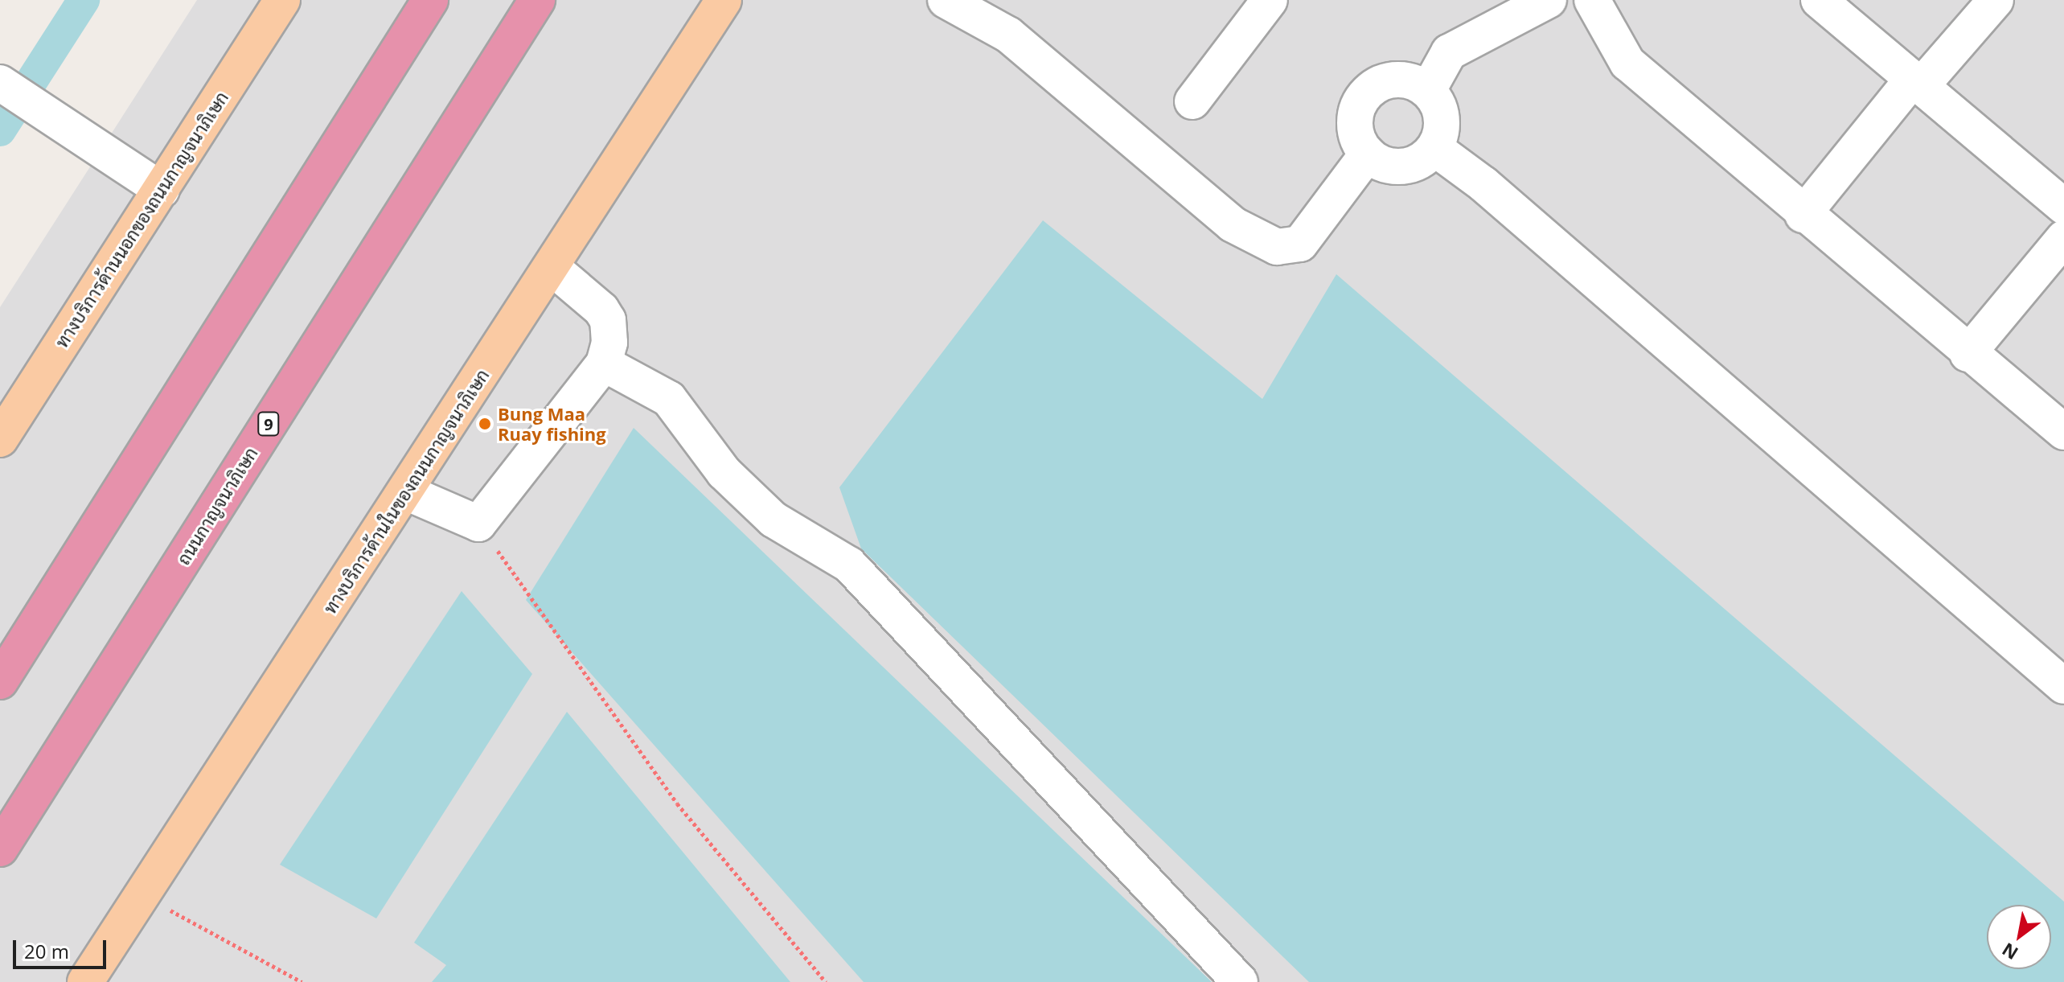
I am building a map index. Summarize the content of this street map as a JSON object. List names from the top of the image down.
{
  "streets": {
    "highway": ["9", "ถนนกาญจนาภิเษก"],
    "main road": ["ทางบริการด้านนอกของถนนกาญจนาภิเษก", "ทางบริการด้านในของถนนกาญจนาภิเษก"]
  },
  "places": ["Bung Maa Ruay fishing"],
  "scale_bar": "20 m",
  "north": "bottom left"
}
